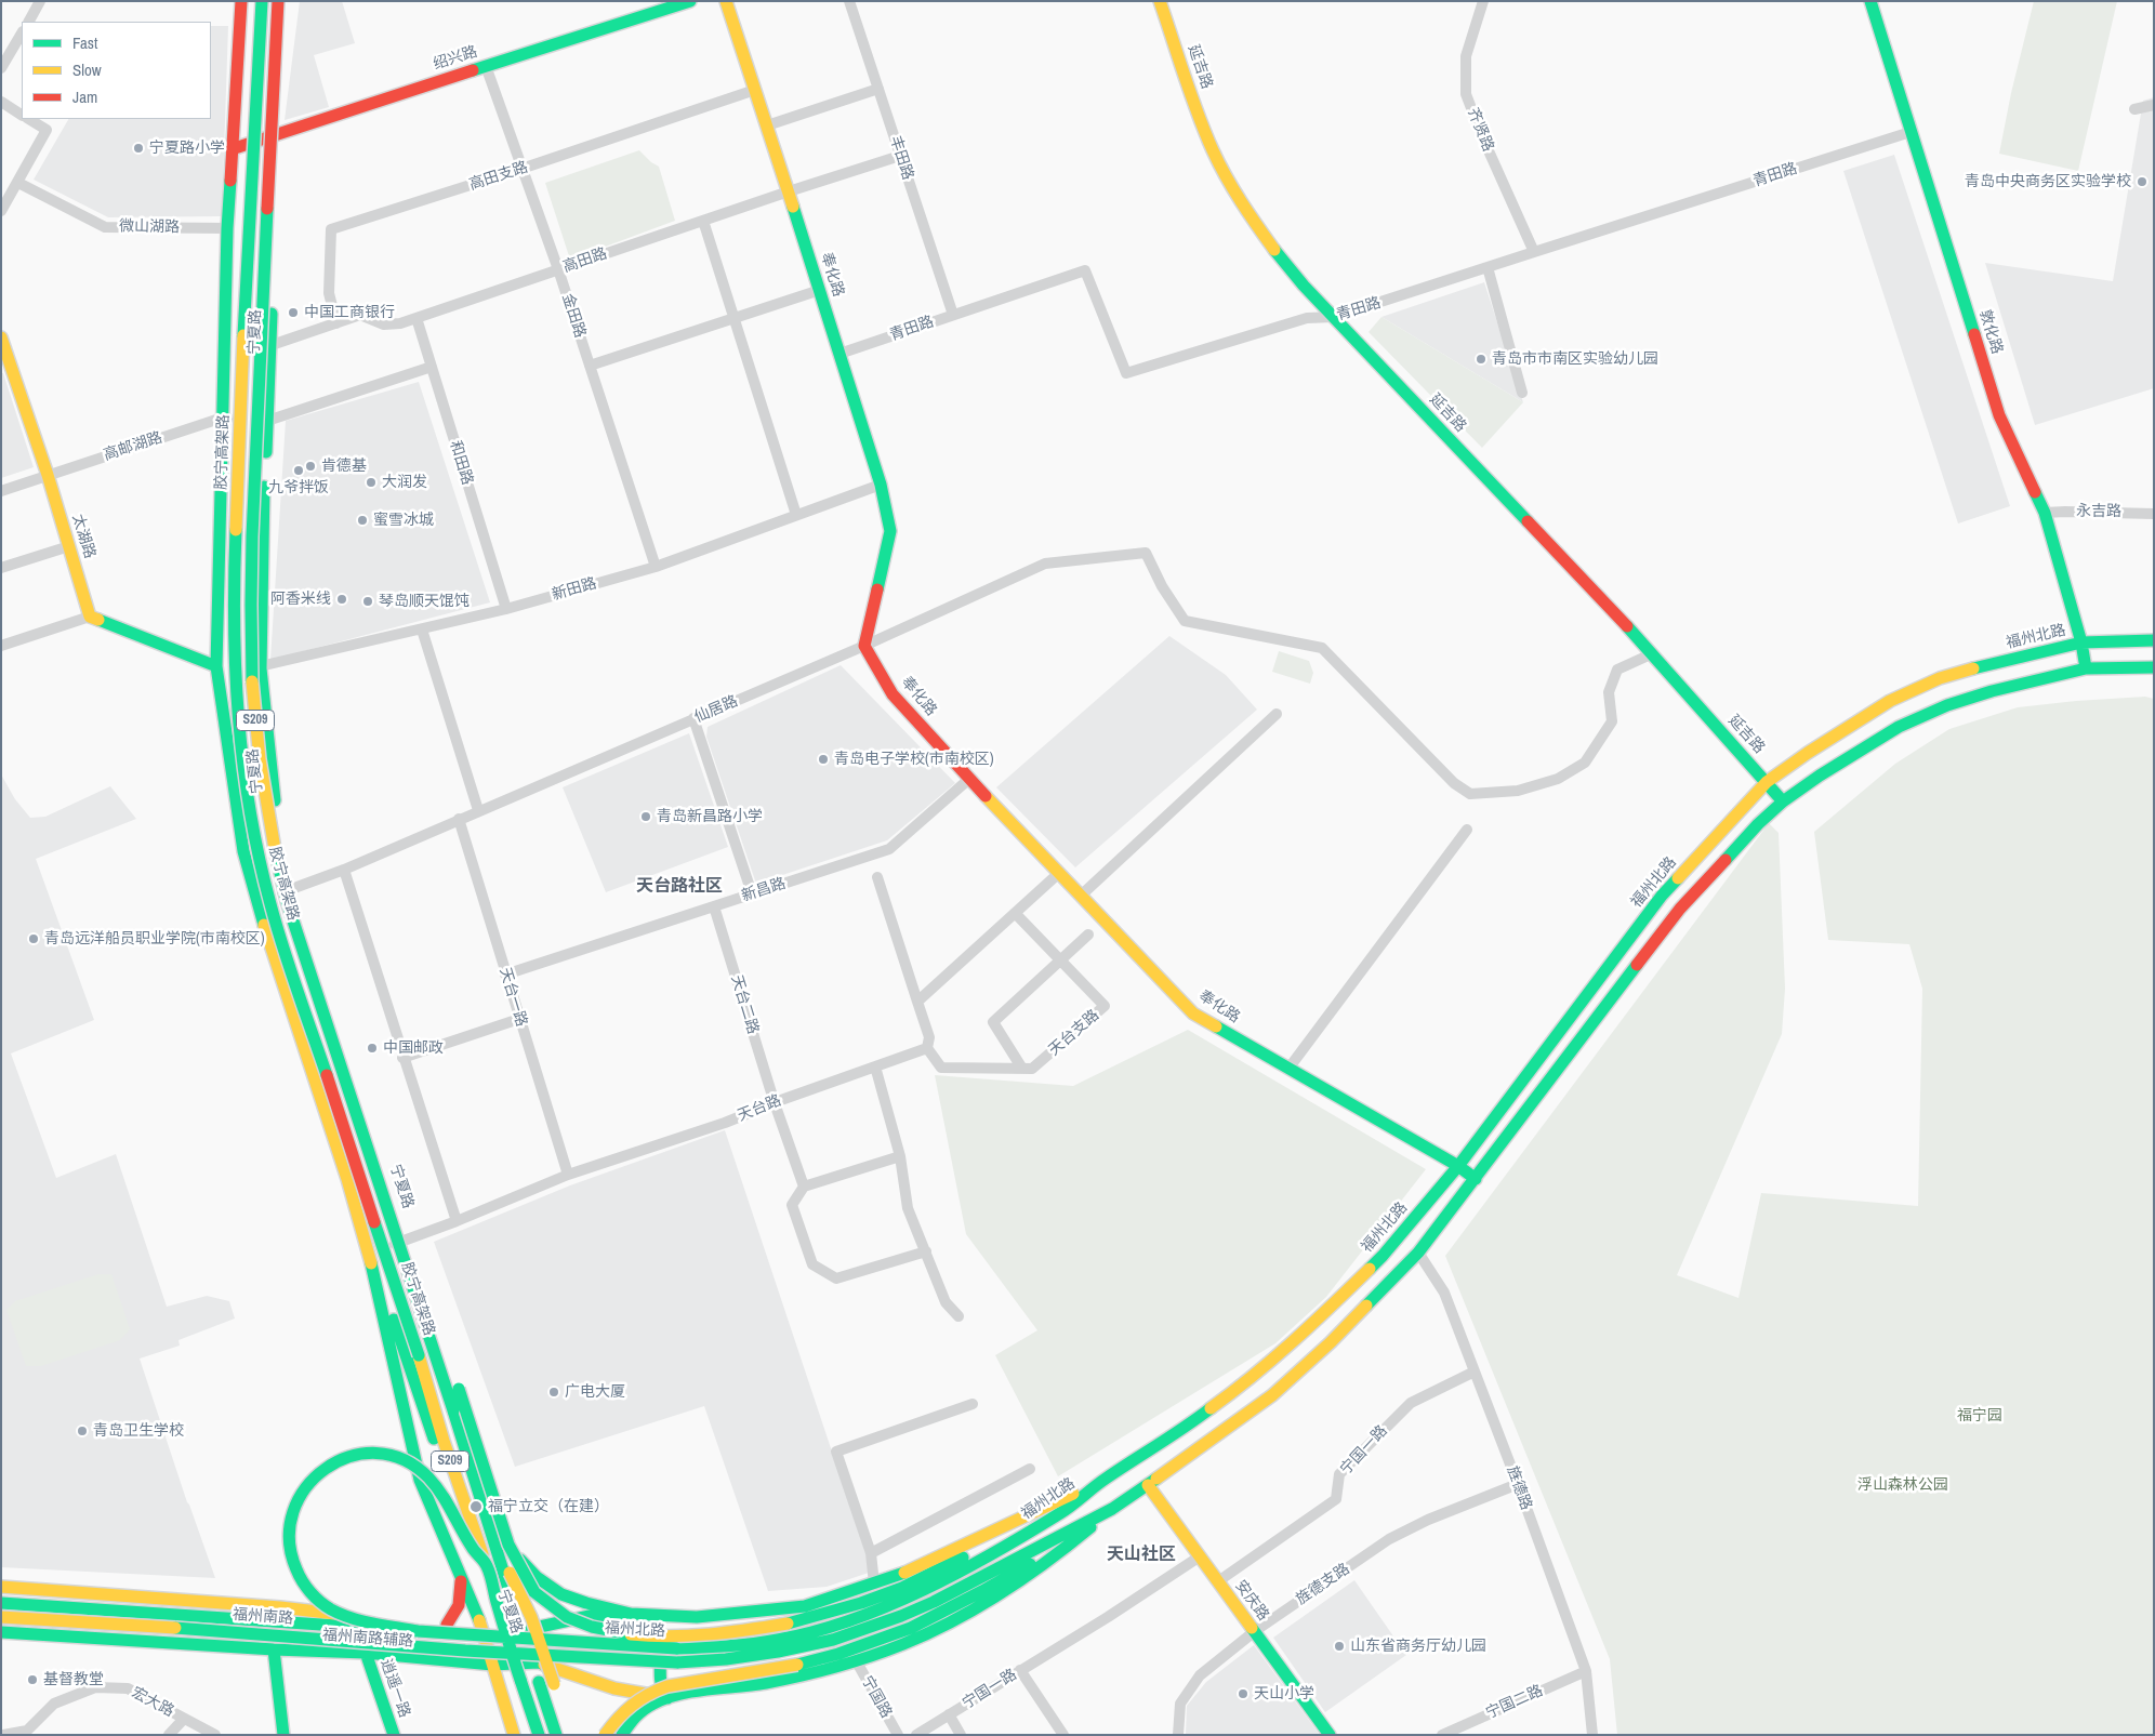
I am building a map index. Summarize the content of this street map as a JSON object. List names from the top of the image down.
{
  "streets": {
    "main road": [
      "绍兴路",
      "延吉路",
      "奉化路",
      "宁夏路",
      "敦化路",
      "胶宁高架路",
      "太湖路",
      "福州北路",
      "S209",
      "安庆路",
      "福州南路",
      "福州南路辅路",
      "逍遥一路"
    ],
    "street": [
      "齐贤路",
      "丰田路",
      "青田路",
      "高田支路",
      "微山湖路",
      "高田路",
      "金田路",
      "高邮湖路",
      "和田路",
      "永吉路",
      "新田路",
      "仙居路",
      "新昌路",
      "天台一路",
      "天台二路",
      "天台支路",
      "天台路",
      "宁国一路",
      "旌德路",
      "旌德支路",
      "宁国路",
      "宏大路",
      "宁国二路"
    ]
  },
  "crossings": [
    ["绍兴路", "金田路"],
    ["绍兴路", "宁夏路"],
    ["延吉路", "青田路"],
    ["延吉路", "福州北路"],
    ["延吉路", "仙居路"],
    ["齐贤路", "青田路"],
    ["丰田路", "青田路"],
    ["丰田路", "高田路"],
    ["青田路", "奉化路"],
    ["青田路", "敦化路"],
    ["高田支路", "高田路"],
    ["高田支路", "奉化路"],
    ["高田支路", "金田路"],
    ["微山湖路", "宁夏路"],
    ["高田路", "奉化路"],
    ["高田路", "金田路"],
    ["高田路", "宁夏路"],
    ["高田路", "和田路"],
    ["奉化路", "新田路"],
    ["奉化路", "福州北路"],
    ["奉化路", "仙居路"],
    ["奉化路", "新昌路"],
    ["金田路", "新田路"],
    ["宁夏路", "高邮湖路"],
    ["宁夏路", "新田路"],
    ["宁夏路", "仙居路"],
    ["宁夏路", "天台路"],
    ["宁夏路", "福州南路辅路"],
    ["敦化路", "永吉路"],
    ["敦化路", "福州北路"],
    ["高邮湖路", "太湖路"],
    ["和田路", "新田路"],
    ["福州北路", "旌德路"],
    ["福州北路", "安庆路"],
    ["福州北路", "福州南路"],
    ["仙居路", "天台一路"],
    ["新昌路", "天台一路"],
    ["新昌路", "天台二路"],
    ["天台一路", "天台路"],
    ["天台二路", "天台路"],
    ["天台支路", "天台路"],
    ["宁国一路", "旌德路"],
    ["宁国一路", "安庆路"],
    ["旌德路", "旌德支路"],
    ["旌德路", "宁国二路"],
    ["旌德支路", "安庆路"],
    ["福州南路辅路", "逍遥一路"]
  ],
  "districts": ["天台路社区", "天山社区"],
  "parks": ["福宁园", "浮山森林公园"],
  "places": [
    "宁夏路小学",
    "青岛中央商务区实验学校",
    "中国工商银行",
    "青岛市市南区实验幼儿园",
    "肯德基",
    "九爷拌饭",
    "大润发",
    "蜜雪冰城",
    "阿香米线",
    "琴岛顺天馄饨",
    "青岛电子学校(市南校区)",
    "青岛新昌路小学",
    "青岛远洋船员职业学院(市南校区)",
    "中国邮政",
    "广电大厦",
    "青岛卫生学校",
    "福宁立交（在建）",
    "山东省商务厅幼儿园",
    "基督教堂",
    "天山小学"
  ],
  "legend": ["Fast", "Slow", "Jam"]
}
